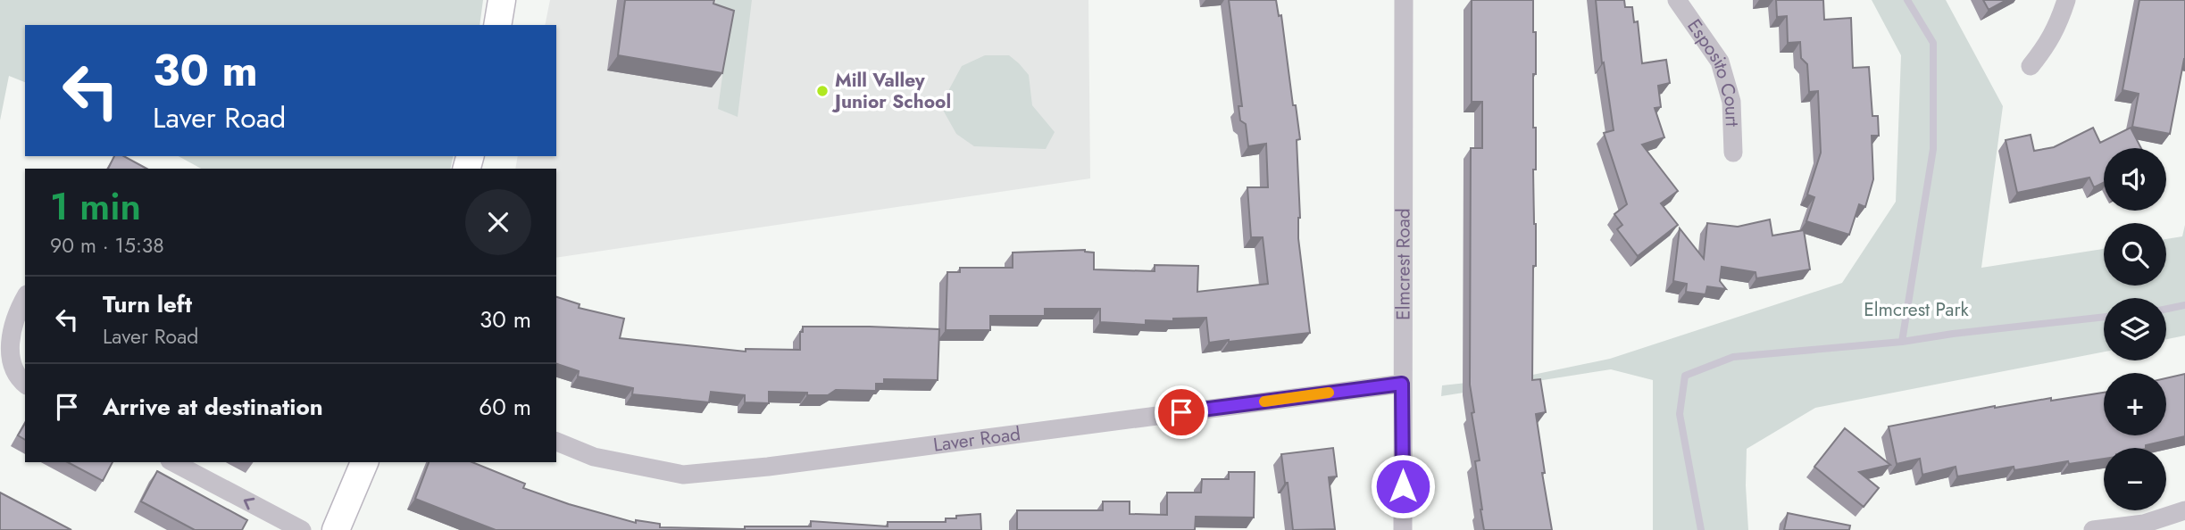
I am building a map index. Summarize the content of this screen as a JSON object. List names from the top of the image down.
{
  "streets": {
    "street": ["Esposito Court", "Elmcrest Road", "Laver Road"]
  },
  "crossings": [
    ["Elmcrest Road", "Laver Road"]
  ],
  "parks": ["Elmcrest Park"],
  "places": ["Mill Valley Junior School"],
  "page": {
    "turn": ["30 m", "Laver Road"],
    "map_buttons": ["+", "−"],
    "heading": ["1 min", "90 m · 15:38"],
    "list": [
      {
        "name": "Turn left",
        "note": "Laver Road",
        "value": "30 m"
      },
      {
        "name": "Arrive at destination",
        "value": "60 m"
      }
    ]
  }
}
